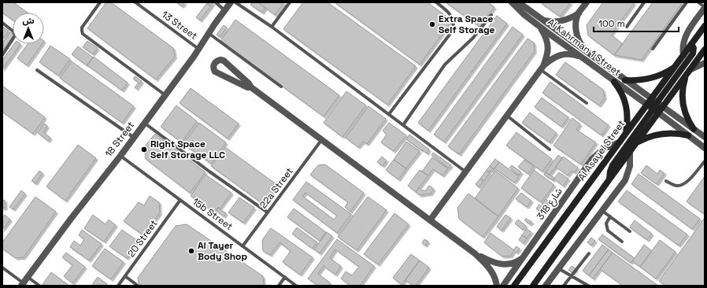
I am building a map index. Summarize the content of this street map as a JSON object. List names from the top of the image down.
{
  "streets": {
    "main road": ["Al Asayel Street"],
    "street": ["Al Kahrman 1 Street", "18 Street", "شارع 318"],
    "lane": [
      "13 Street",
      "22a Street",
      "15b Street",
      "20 Street"
    ]
  },
  "crossings": [
    ["13 Street", "18 Street"],
    ["Al Kahrman 1 Street", "Al Asayel Street"],
    ["18 Street", "15b Street"],
    ["Al Asayel Street", "شارع 318"],
    ["22a Street", "15b Street"],
    ["15b Street", "20 Street"]
  ],
  "places": ["Extra Space Self Storage", "Right Space Self Storage LLC", "Al Tayer Body Shop"],
  "scale_bar": "100 m",
  "north": "top"
}
